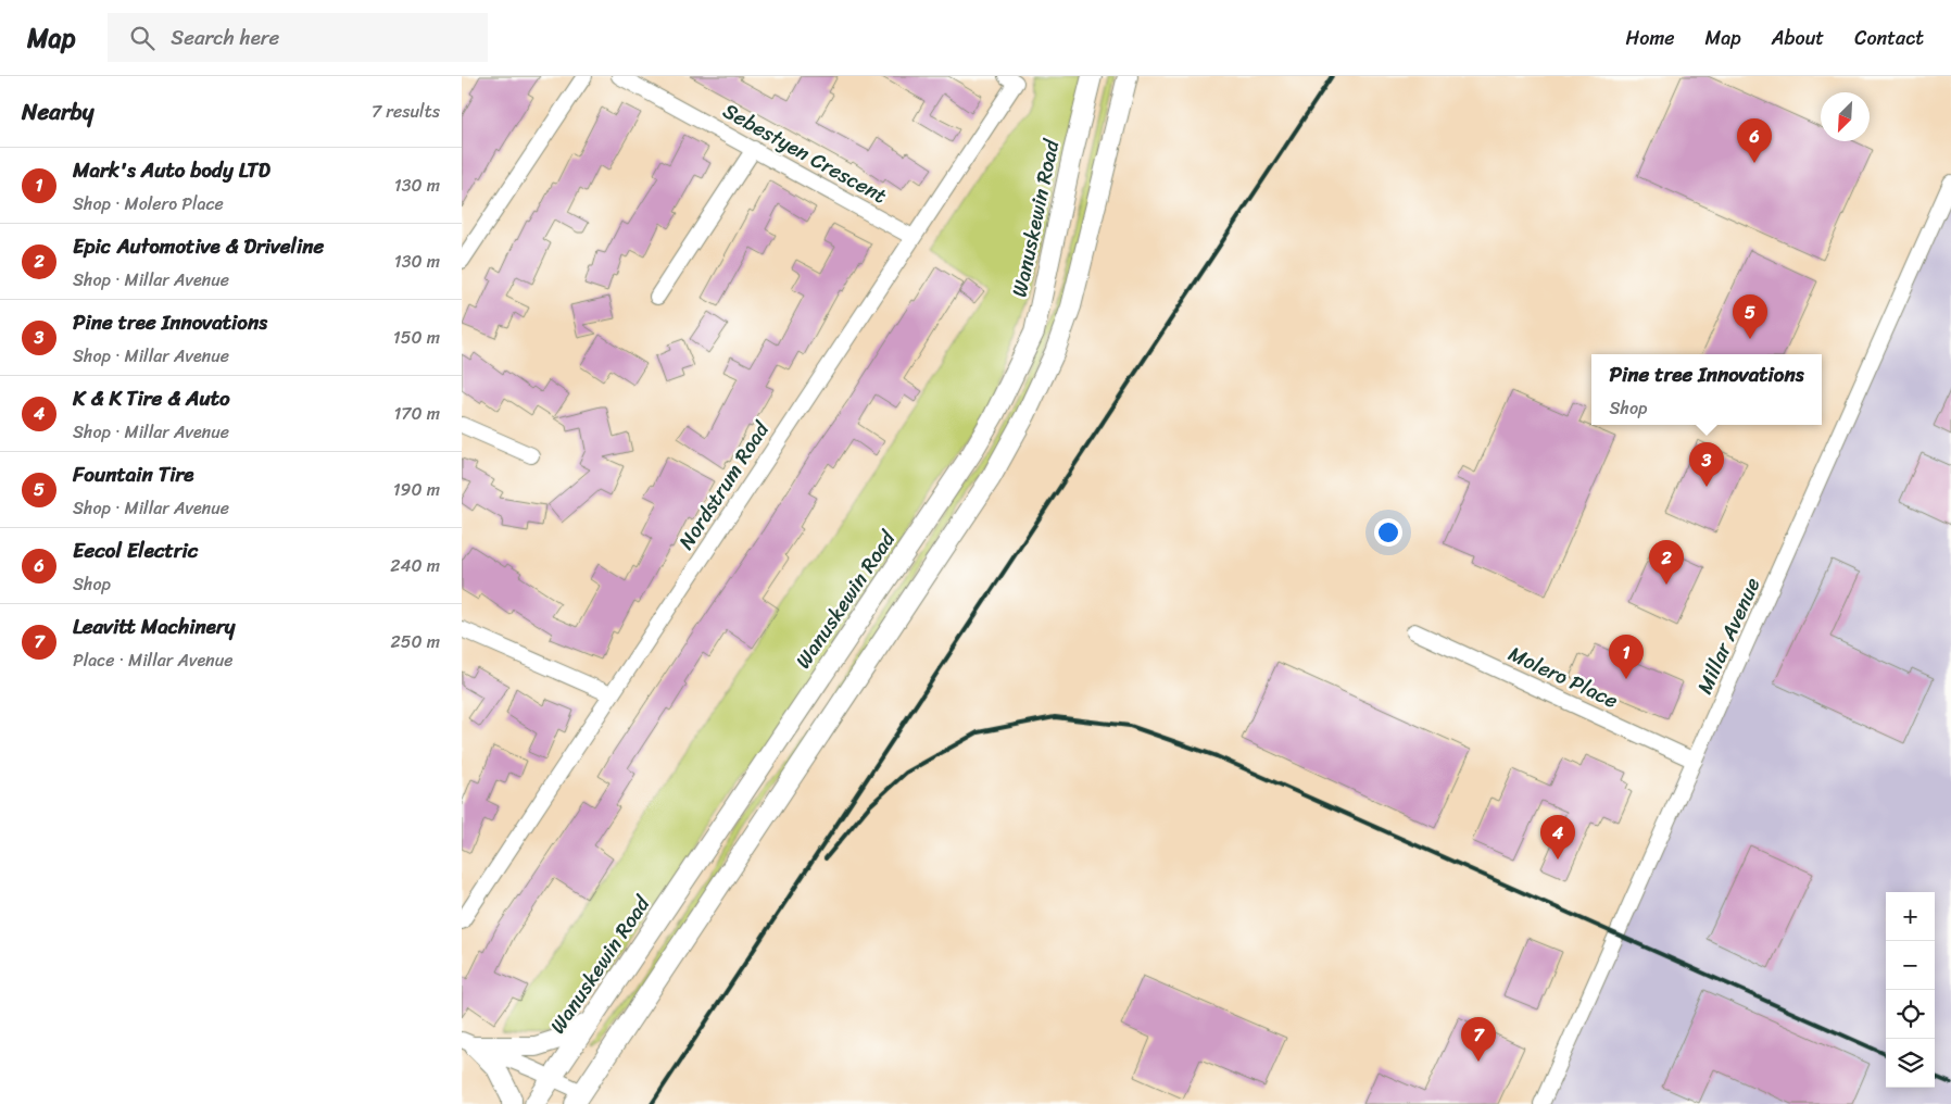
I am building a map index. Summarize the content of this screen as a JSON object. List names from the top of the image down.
{
  "streets": {
    "main road": ["Wanuskewin Road"],
    "street": [
      "Sebestyen Crescent",
      "Nordstrum Road",
      "Millar Avenue",
      "Molero Place"
    ]
  },
  "crossings": [
    ["Sebestyen Crescent", "Nordstrum Road"],
    ["Millar Avenue", "Molero Place"]
  ],
  "north": "bottom left",
  "page": {
    "header": "Map",
    "search": "Search here",
    "nav": [
      "Home",
      "Map",
      "About",
      "Contact"
    ],
    "heading": ["Nearby", "7 results"],
    "pins": [
      "6",
      "5",
      "3",
      "2",
      "1",
      "4",
      "7"
    ],
    "list": [
      {
        "mark": "1",
        "name": "Mark's Auto body LTD",
        "note": "Shop · Molero Place",
        "value": "130 m"
      },
      {
        "mark": "2",
        "name": "Epic Automotive & Driveline",
        "note": "Shop · Millar Avenue",
        "value": "130 m"
      },
      {
        "mark": "3",
        "name": "Pine tree Innovations",
        "note": "Shop · Millar Avenue",
        "value": "150 m"
      },
      {
        "mark": "4",
        "name": "K & K Tire & Auto",
        "note": "Shop · Millar Avenue",
        "value": "170 m"
      },
      {
        "mark": "5",
        "name": "Fountain Tire",
        "note": "Shop · Millar Avenue",
        "value": "190 m"
      },
      {
        "mark": "6",
        "name": "Eecol Electric",
        "note": "Shop",
        "value": "240 m"
      },
      {
        "mark": "7",
        "name": "Leavitt Machinery",
        "note": "Place · Millar Avenue",
        "value": "250 m"
      }
    ],
    "popup": ["Pine tree Innovations", "Shop"],
    "map_buttons": ["+", "−"]
  }
}
